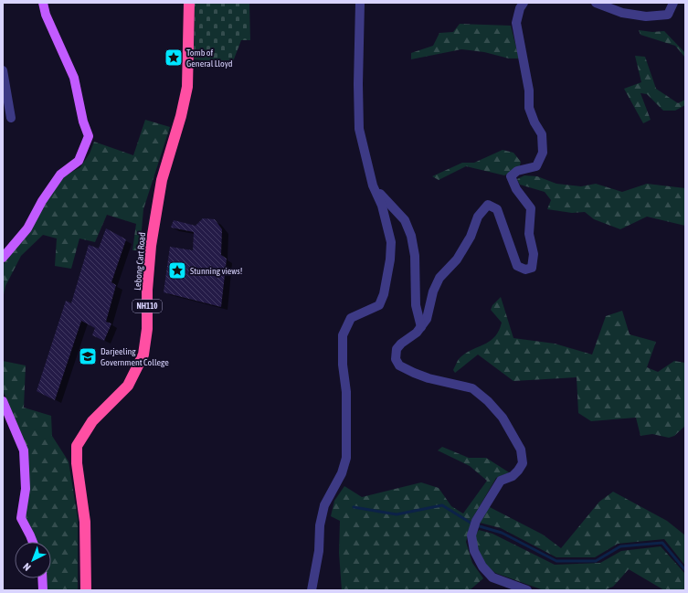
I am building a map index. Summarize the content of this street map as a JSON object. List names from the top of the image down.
{
  "streets": {
    "highway": ["Lebong Cart Road", "NH110"]
  },
  "places": {
    "place": ["Tomb of General Lloyd", "Stunning views!"],
    "school or university": ["Darjeeling Government College"]
  },
  "north": "bottom left"
}
